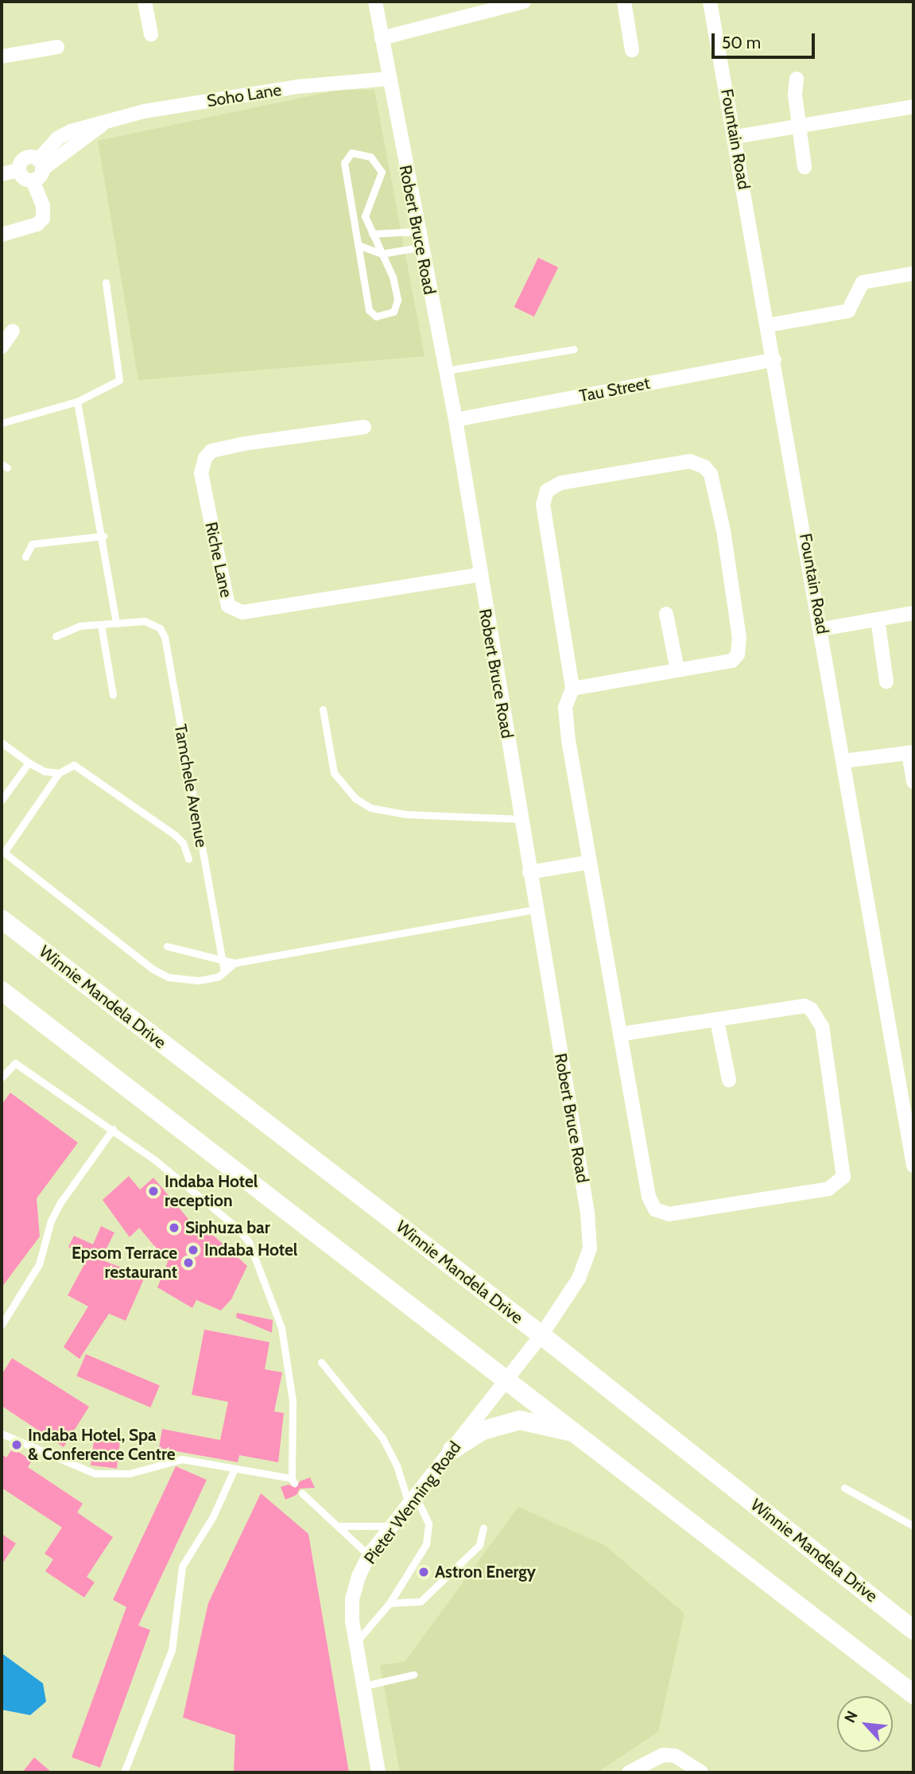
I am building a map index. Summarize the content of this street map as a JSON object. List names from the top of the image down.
{
  "streets": {
    "main road": ["Winnie Mandela Drive"],
    "street": [
      "Soho Lane",
      "Fountain Road",
      "Robert Bruce Road",
      "Tau Street",
      "Riche Lane",
      "Pieter Wenning Road"
    ],
    "lane": ["Tamchele Avenue"]
  },
  "crossings": [
    ["Soho Lane", "Robert Bruce Road"],
    ["Fountain Road", "Tau Street"],
    ["Robert Bruce Road", "Tau Street"],
    ["Robert Bruce Road", "Riche Lane"],
    ["Robert Bruce Road", "Winnie Mandela Drive"],
    ["Robert Bruce Road", "Pieter Wenning Road"]
  ],
  "places": [
    "Indaba Hotel reception",
    "Siphuza bar",
    "Indaba Hotel",
    "Epsom Terrace restaurant",
    "Indaba Hotel, Spa & Conference Centre",
    "Astron Energy"
  ],
  "scale_bar": "50 m",
  "north": "top left"
}
